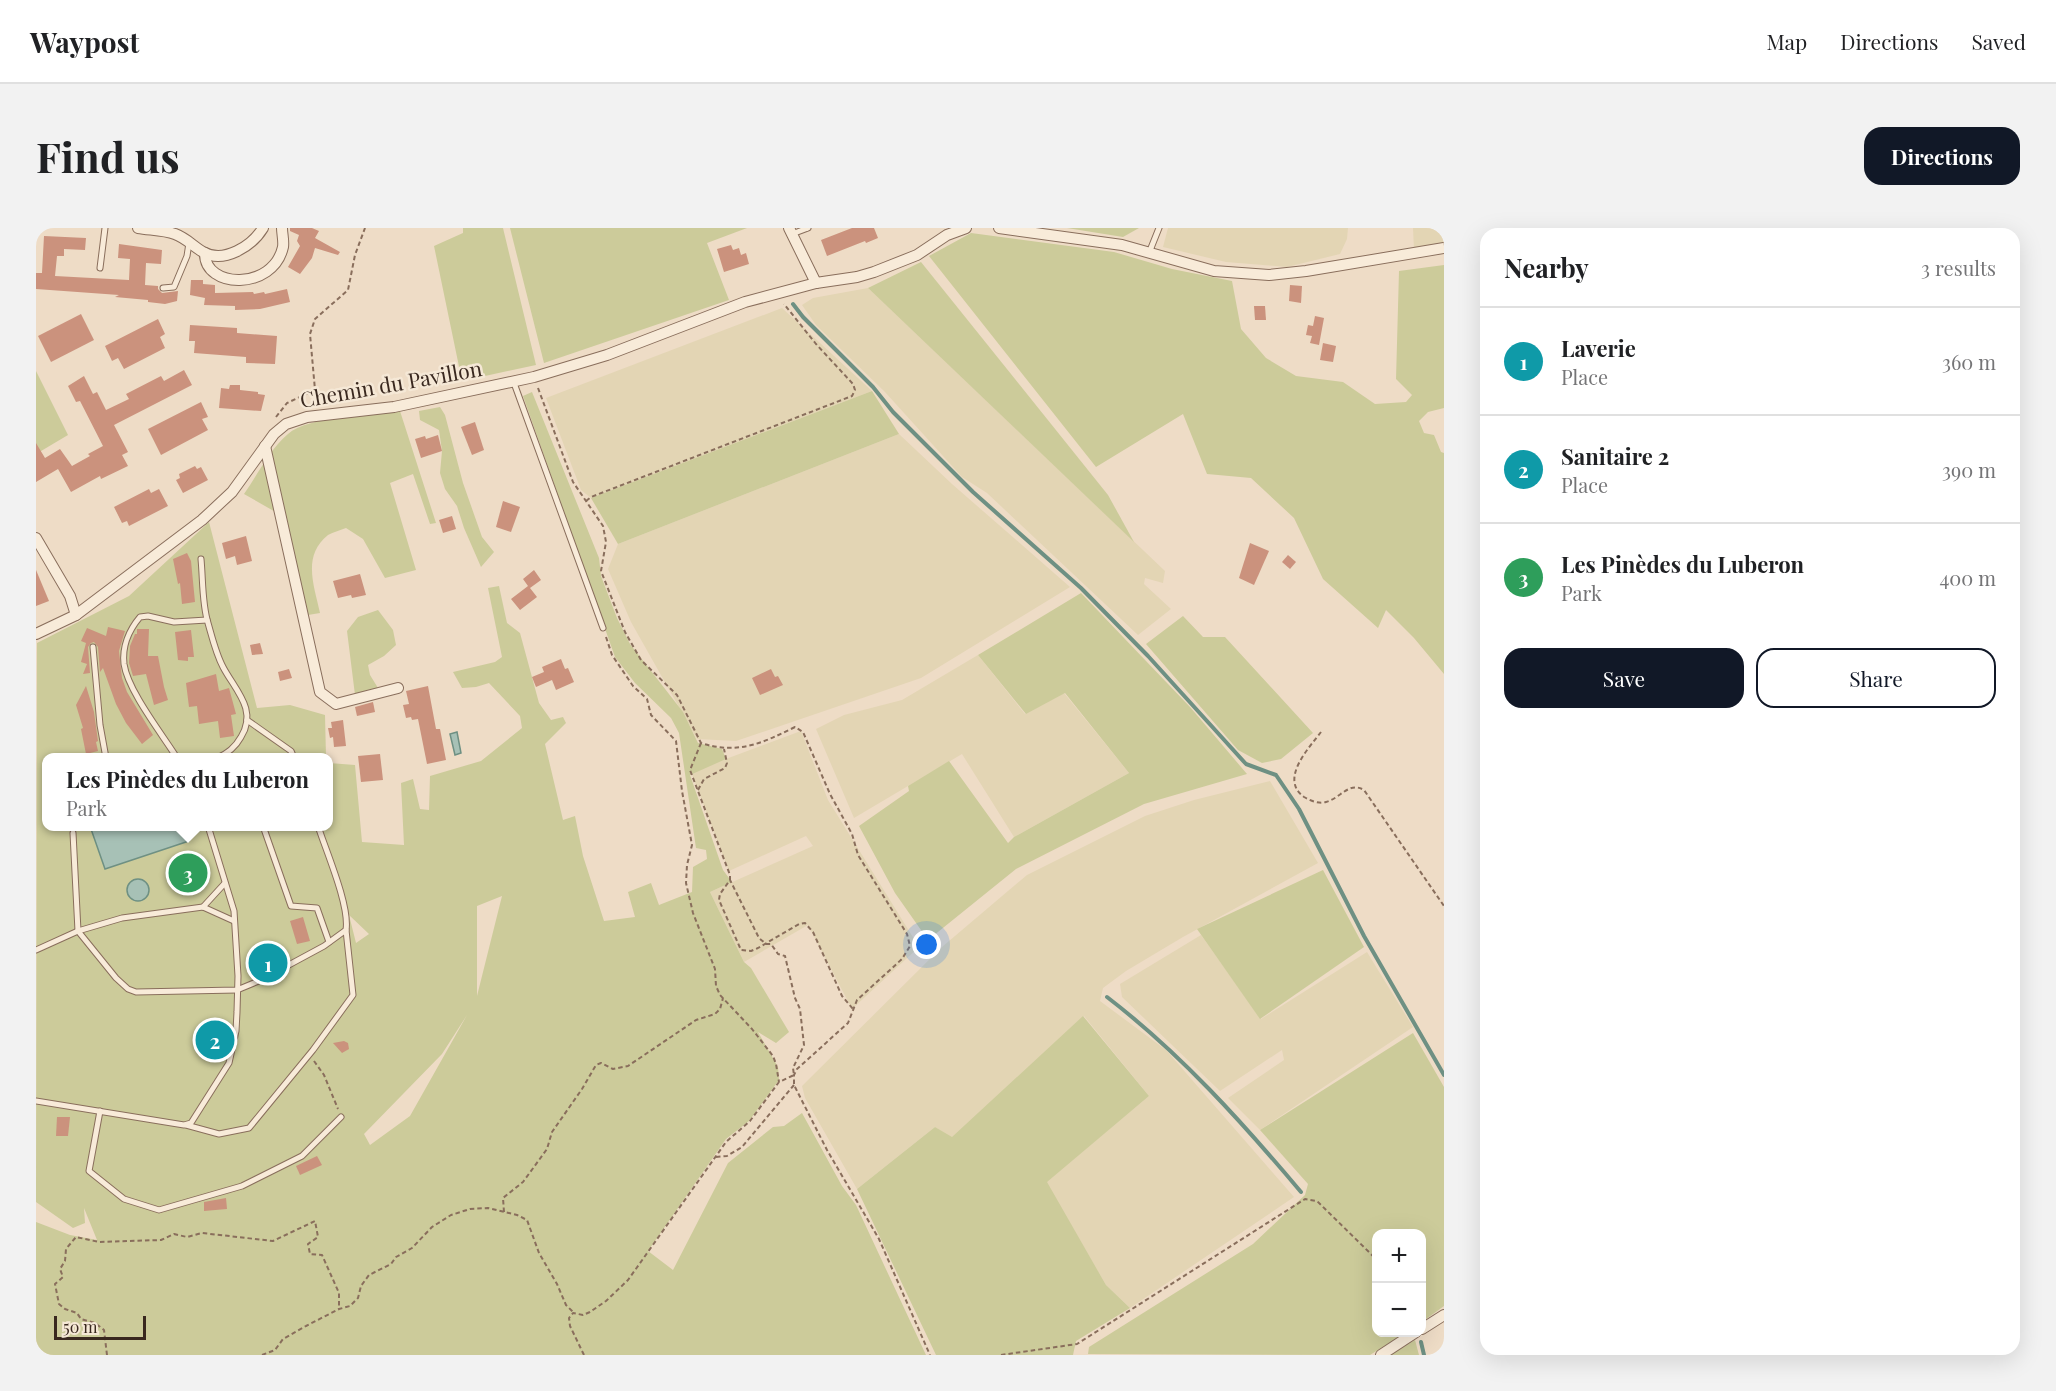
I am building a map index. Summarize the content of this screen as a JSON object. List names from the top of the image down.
{
  "streets": {
    "street": ["Chemin du Pavillon"]
  },
  "scale_bar": "50 m",
  "page": {
    "header": "Waypost",
    "nav": ["Map", "Directions", "Saved"],
    "buttons": [
      "Directions",
      ["Save", "Share"]
    ],
    "title": "Find us",
    "heading": ["Nearby", "3 results"],
    "list": [
      {
        "mark": "1",
        "name": "Laverie",
        "note": "Place",
        "value": "360 m"
      },
      {
        "mark": "2",
        "name": "Sanitaire 2",
        "note": "Place",
        "value": "390 m"
      },
      {
        "mark": "3",
        "name": "Les Pinèdes du Luberon",
        "note": "Park",
        "value": "400 m"
      }
    ],
    "popup": ["Les Pinèdes du Luberon", "Park"],
    "pins": ["3", "1", "2"],
    "map_buttons": ["+", "−"],
    "scale": "50 m"
  }
}
